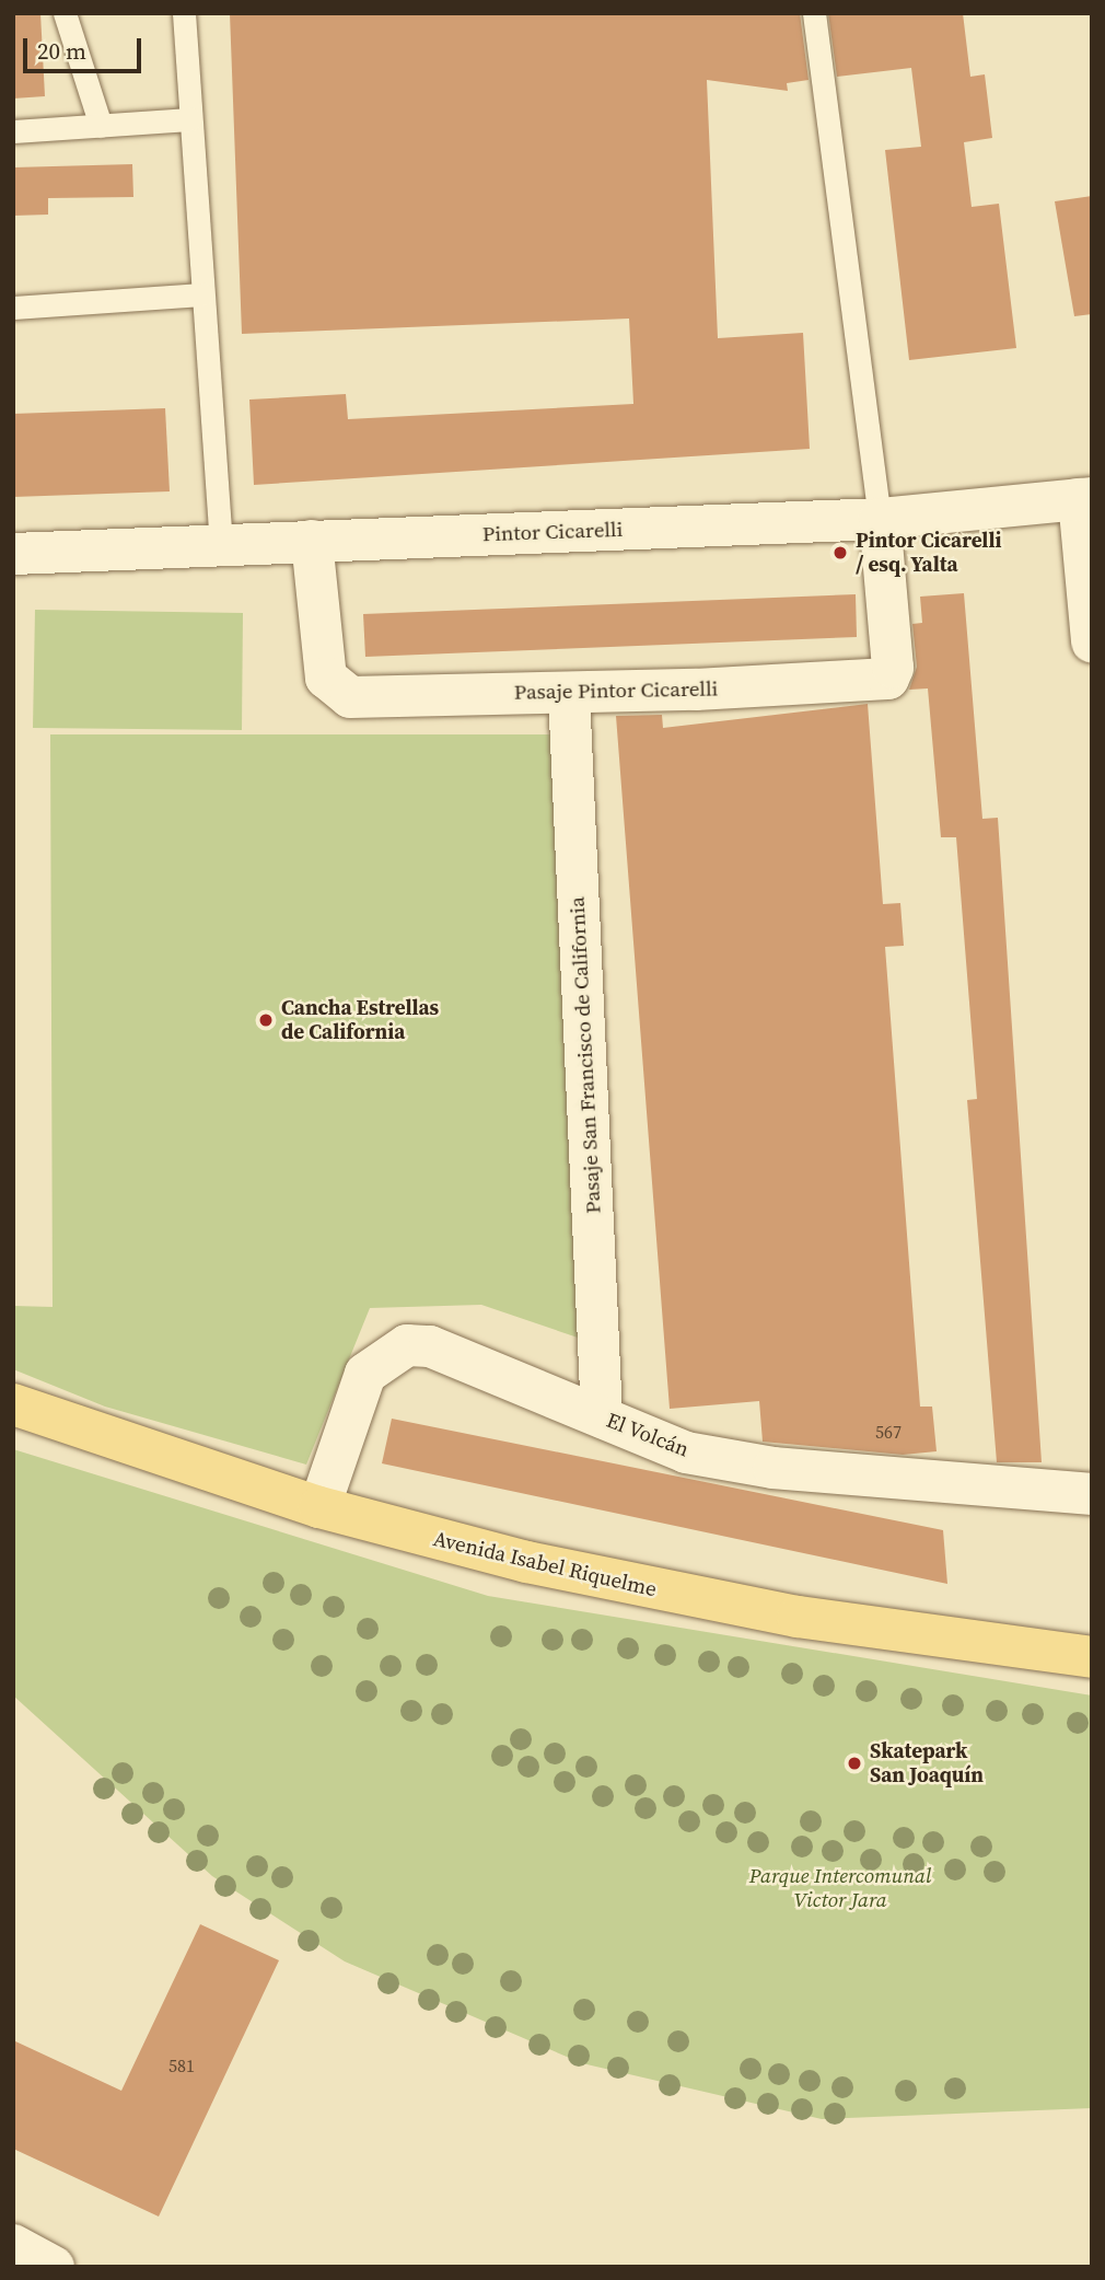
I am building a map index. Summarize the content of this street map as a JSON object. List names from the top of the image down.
{
  "streets": {
    "main road": ["Avenida Isabel Riquelme"],
    "street": [
      "Pintor Cicarelli",
      "Pasaje Pintor Cicarelli",
      "Pasaje San Francisco de California",
      "El Volcán"
    ]
  },
  "crossings": [
    ["Pintor Cicarelli", "Pasaje Pintor Cicarelli"],
    ["Pasaje Pintor Cicarelli", "Pasaje San Francisco de California"],
    ["Pasaje San Francisco de California", "El Volcán"],
    ["El Volcán", "Avenida Isabel Riquelme"]
  ],
  "parks": ["Parque Intercomunal Victor Jara"],
  "places": ["Pintor Cicarelli / esq. Yalta", "Cancha Estrellas de California", "Skatepark San Joaquín"],
  "house_numbers": ["567", "581"],
  "scale_bar": "20 m"
}
